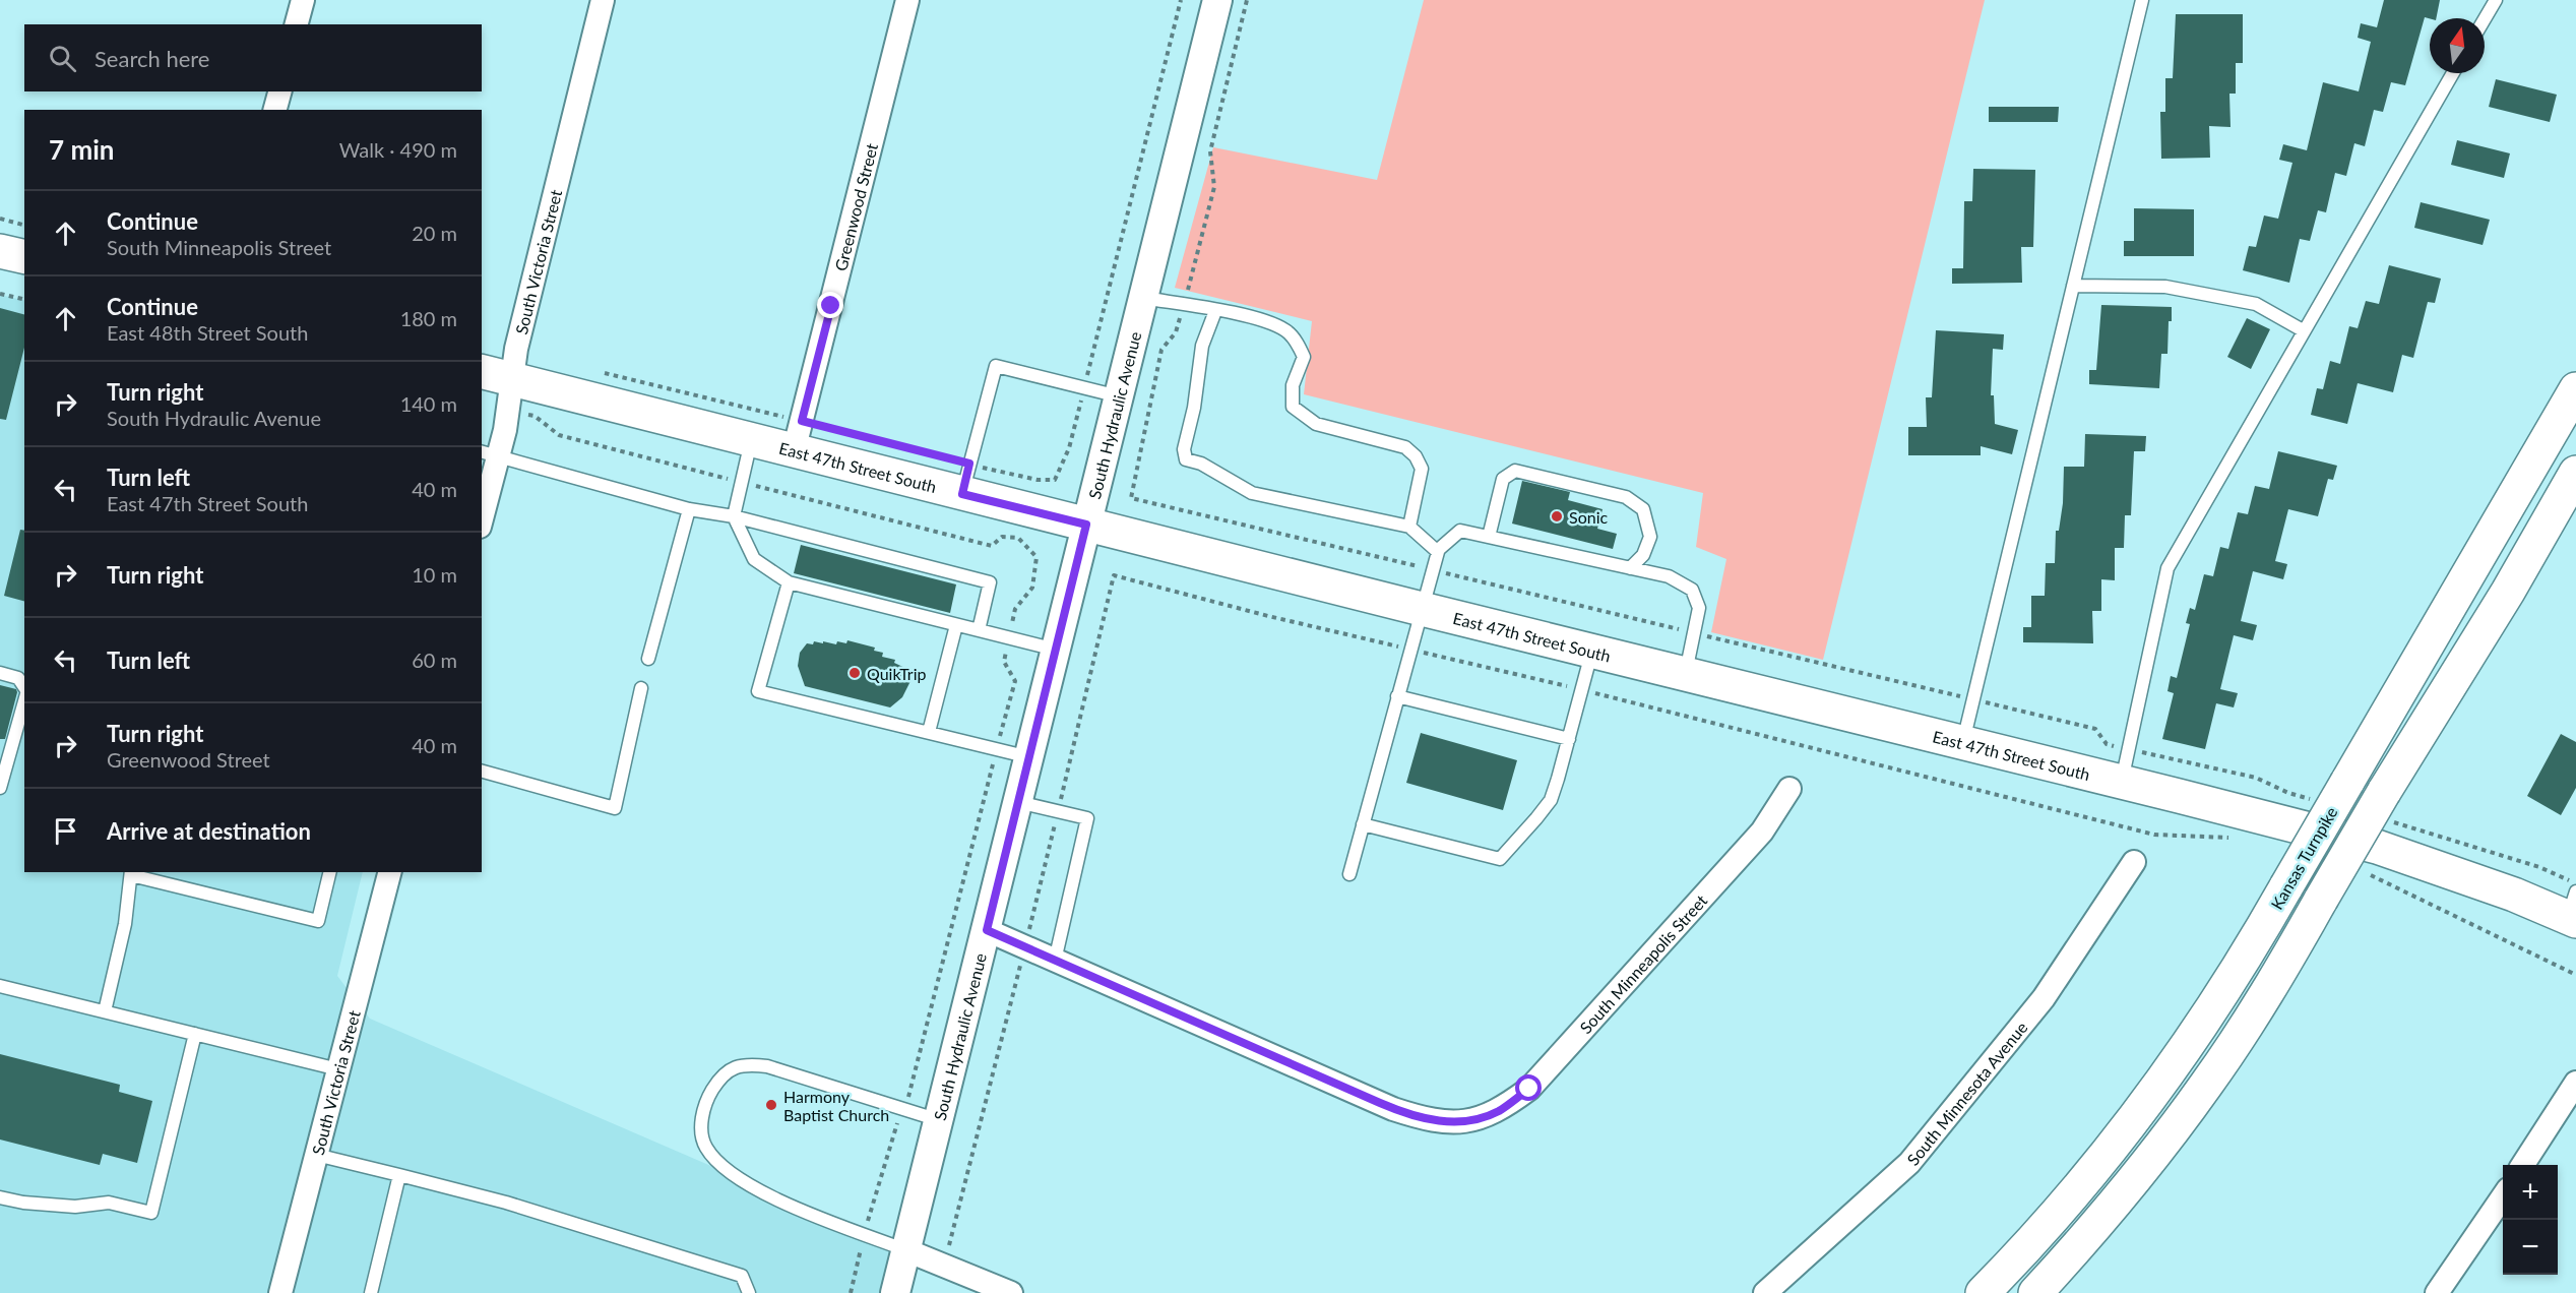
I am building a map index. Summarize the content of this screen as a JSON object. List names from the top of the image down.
{
  "streets": {
    "main road": ["East 47th Street South", "Kansas Turnpike"],
    "street": [
      "Greenwood Street",
      "South Victoria Street",
      "South Hydraulic Avenue",
      "South Minneapolis Street",
      "South Minnesota Avenue"
    ]
  },
  "crossings": [
    ["Greenwood Street", "East 47th Street South"],
    ["South Victoria Street", "East 47th Street South"],
    ["South Hydraulic Avenue", "East 47th Street South"],
    ["South Hydraulic Avenue", "South Minneapolis Street"]
  ],
  "places": ["Sonic", "QuikTrip", "Harmony Baptist Church"],
  "north": "top",
  "page": {
    "search": "Search here",
    "heading": ["7 min", "Walk · 490 m"],
    "list": [
      ["Continue", "South Minneapolis Street", "20 m"],
      ["Continue", "East 48th Street South", "180 m"],
      ["Turn right", "South Hydraulic Avenue", "140 m"],
      ["Turn left", "East 47th Street South", "40 m"],
      ["Turn right", "10 m"],
      ["Turn left", "60 m"],
      ["Turn right", "Greenwood Street", "40 m"],
      "Arrive at destination"
    ],
    "map_buttons": ["+", "−"]
  }
}
